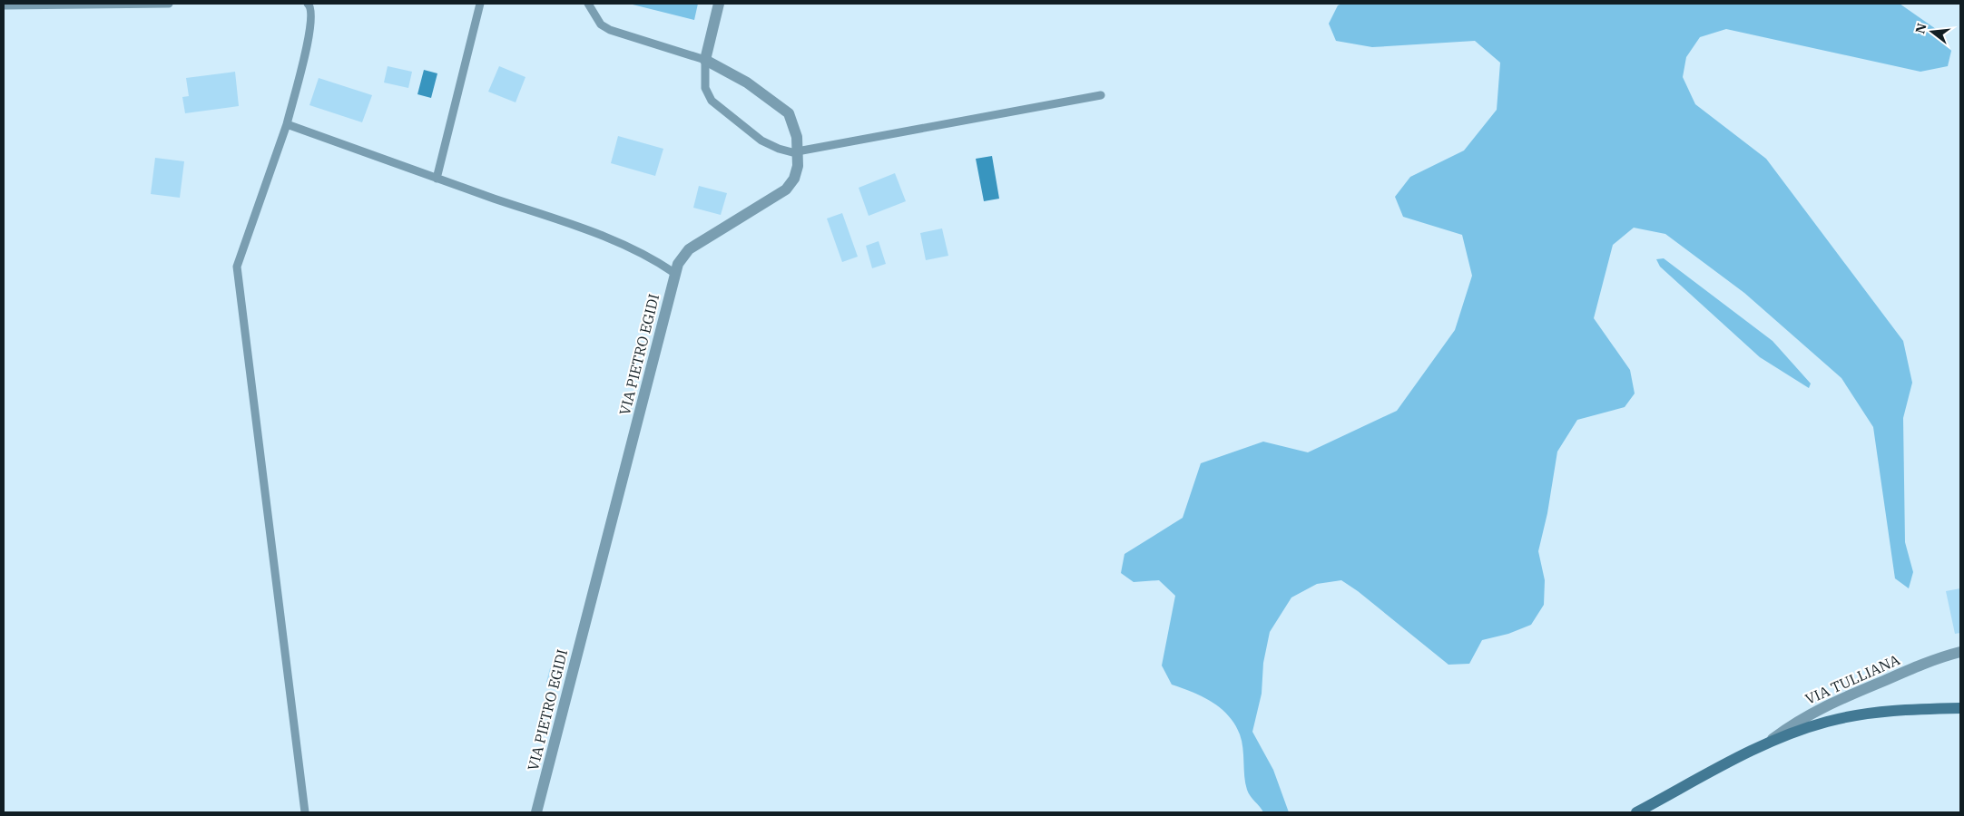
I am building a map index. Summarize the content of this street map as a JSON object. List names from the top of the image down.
{
  "streets": {
    "street": ["VIA PIETRO EGIDI", "VIA TULLIANA"]
  },
  "north": "left"
}
